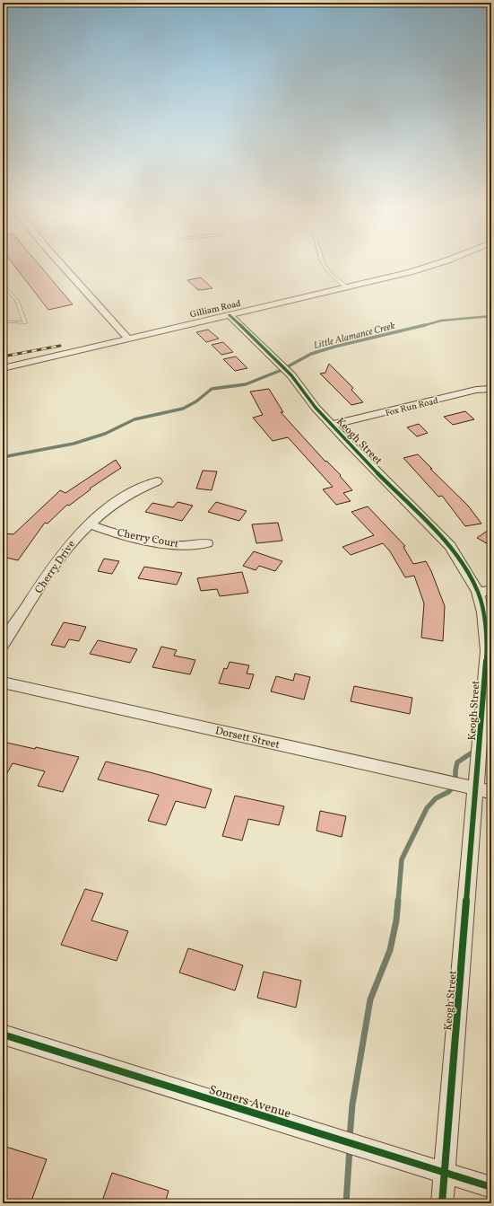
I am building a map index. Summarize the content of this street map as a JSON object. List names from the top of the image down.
{
  "streets": {
    "street": [
      "Gilliam Road",
      "Fox Run Road",
      "Keogh Street",
      "Cherry Court",
      "Cherry Drive",
      "Dorsett Street",
      "Somers Avenue"
    ]
  },
  "crossings": [
    ["Gilliam Road", "Keogh Street"],
    ["Fox Run Road", "Keogh Street"],
    ["Keogh Street", "Dorsett Street"],
    ["Keogh Street", "Somers Avenue"],
    ["Cherry Court", "Cherry Drive"]
  ],
  "water": ["Little Alamance Creek"]
}
